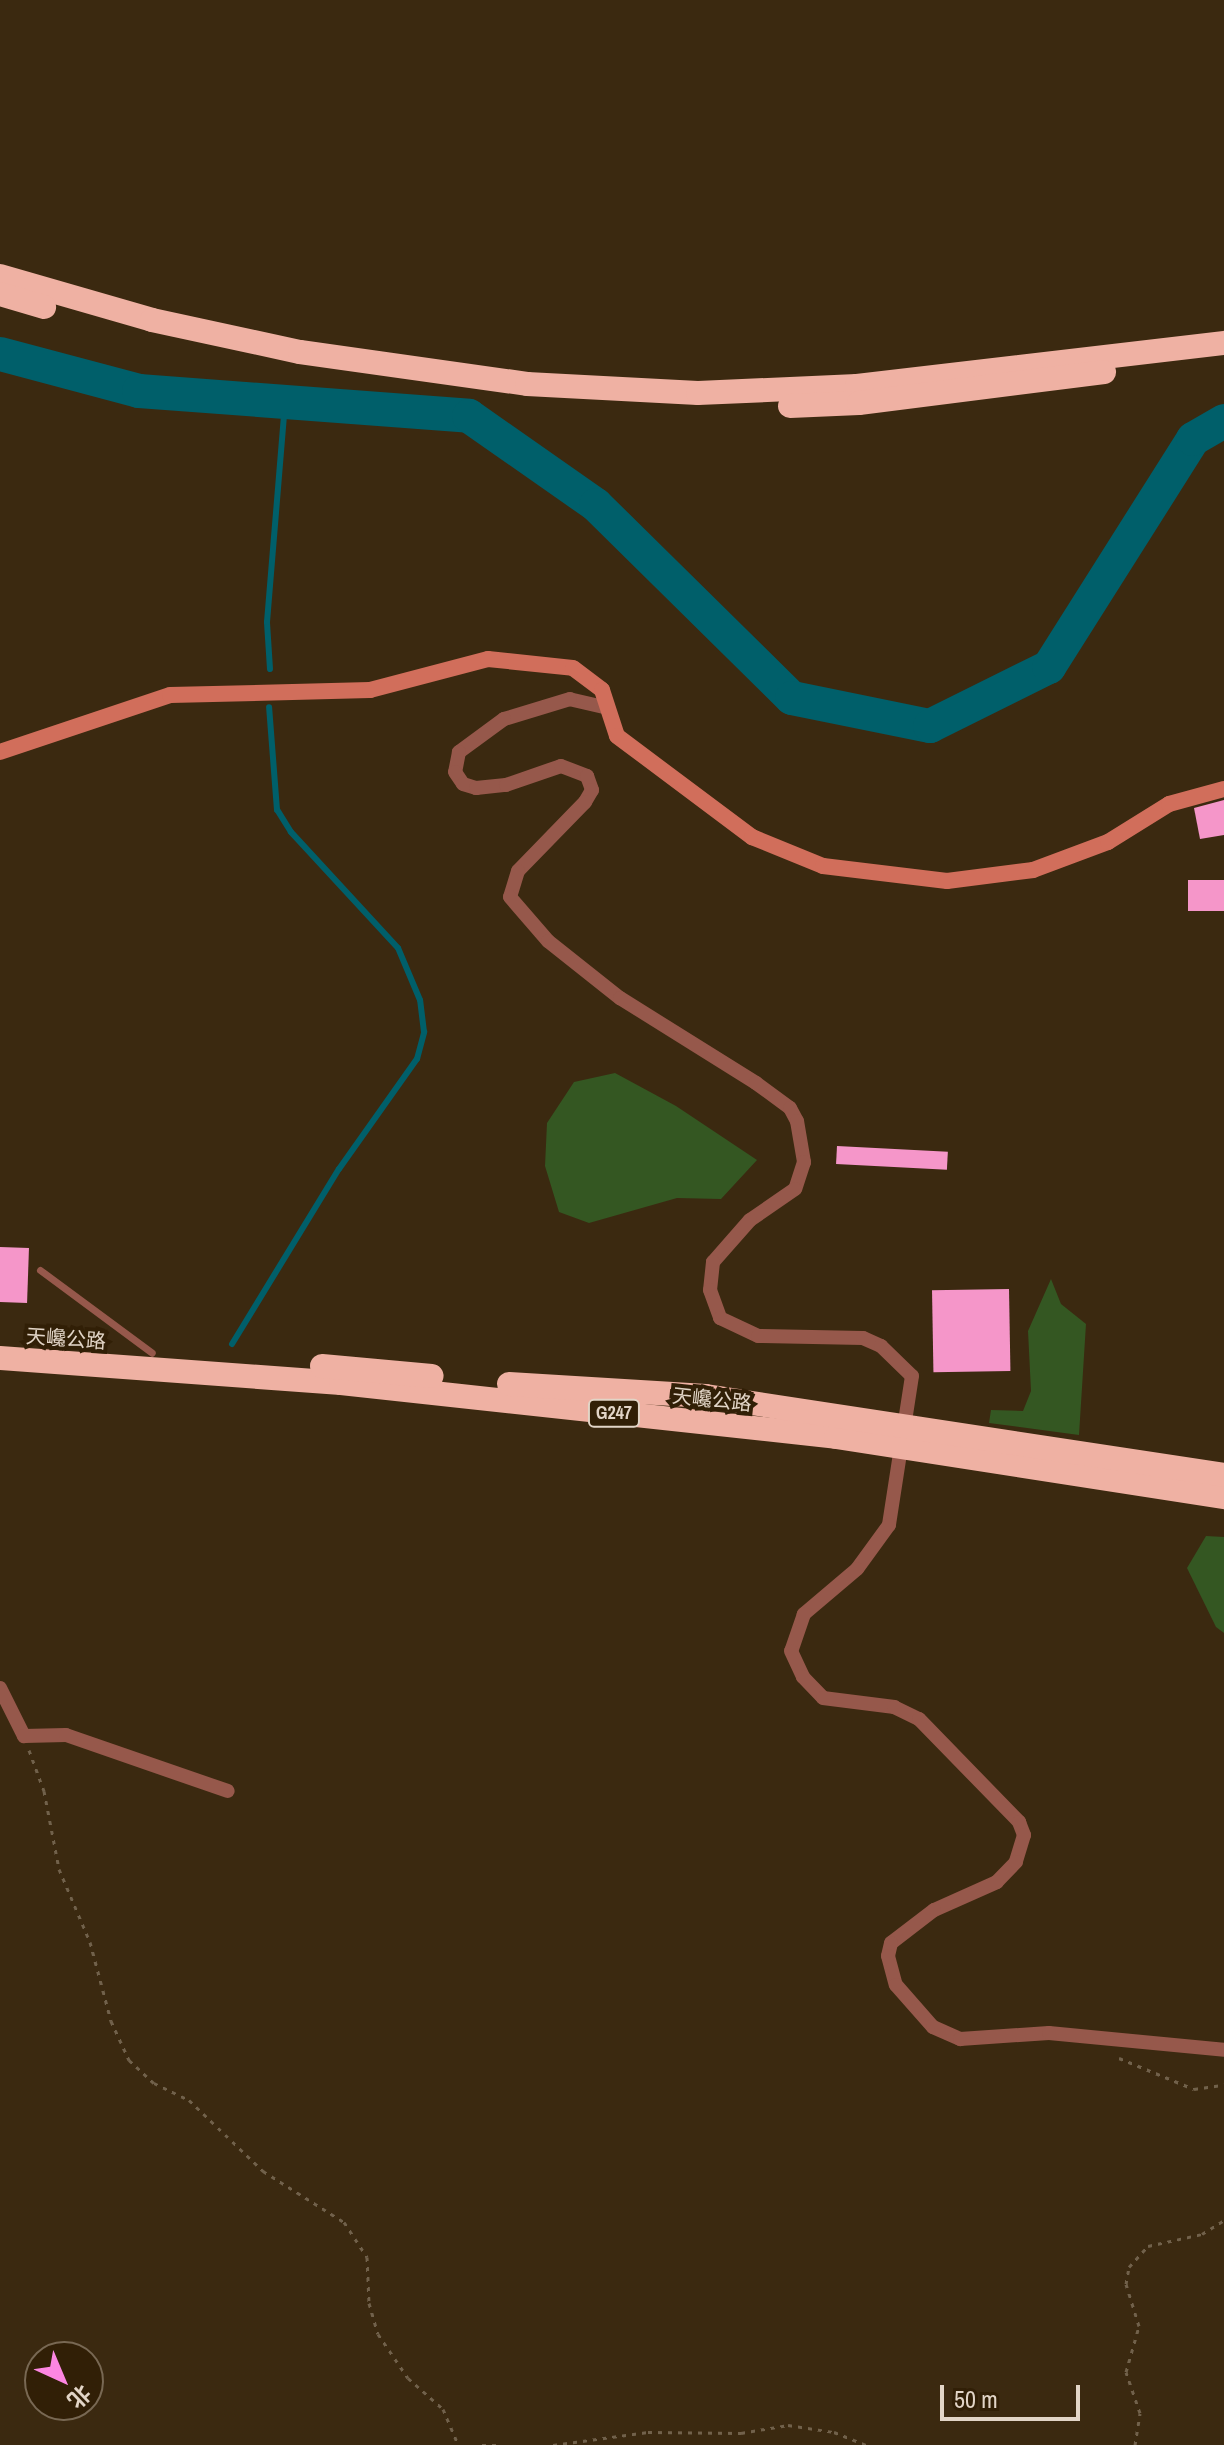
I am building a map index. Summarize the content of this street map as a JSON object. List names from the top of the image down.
{
  "streets": {
    "highway": ["天巉公路", "G247"]
  },
  "scale_bar": "50 m",
  "north": "bottom right"
}
